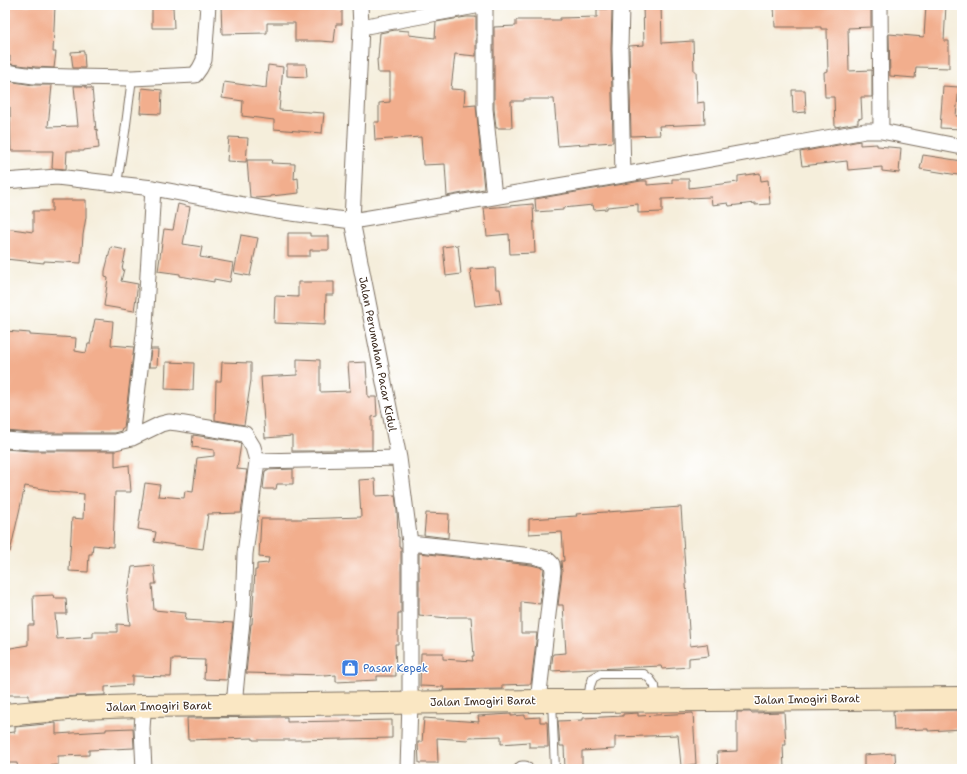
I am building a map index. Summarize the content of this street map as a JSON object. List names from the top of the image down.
{
  "streets": {
    "main road": ["Jalan Imogiri Barat"],
    "street": ["Jalan Perumahan Pacar Kidul"]
  },
  "crossings": [
    ["Jalan Perumahan Pacar Kidul", "Jalan Imogiri Barat"]
  ],
  "places": {
    "shop": ["Pasar Kepek"]
  }
}
